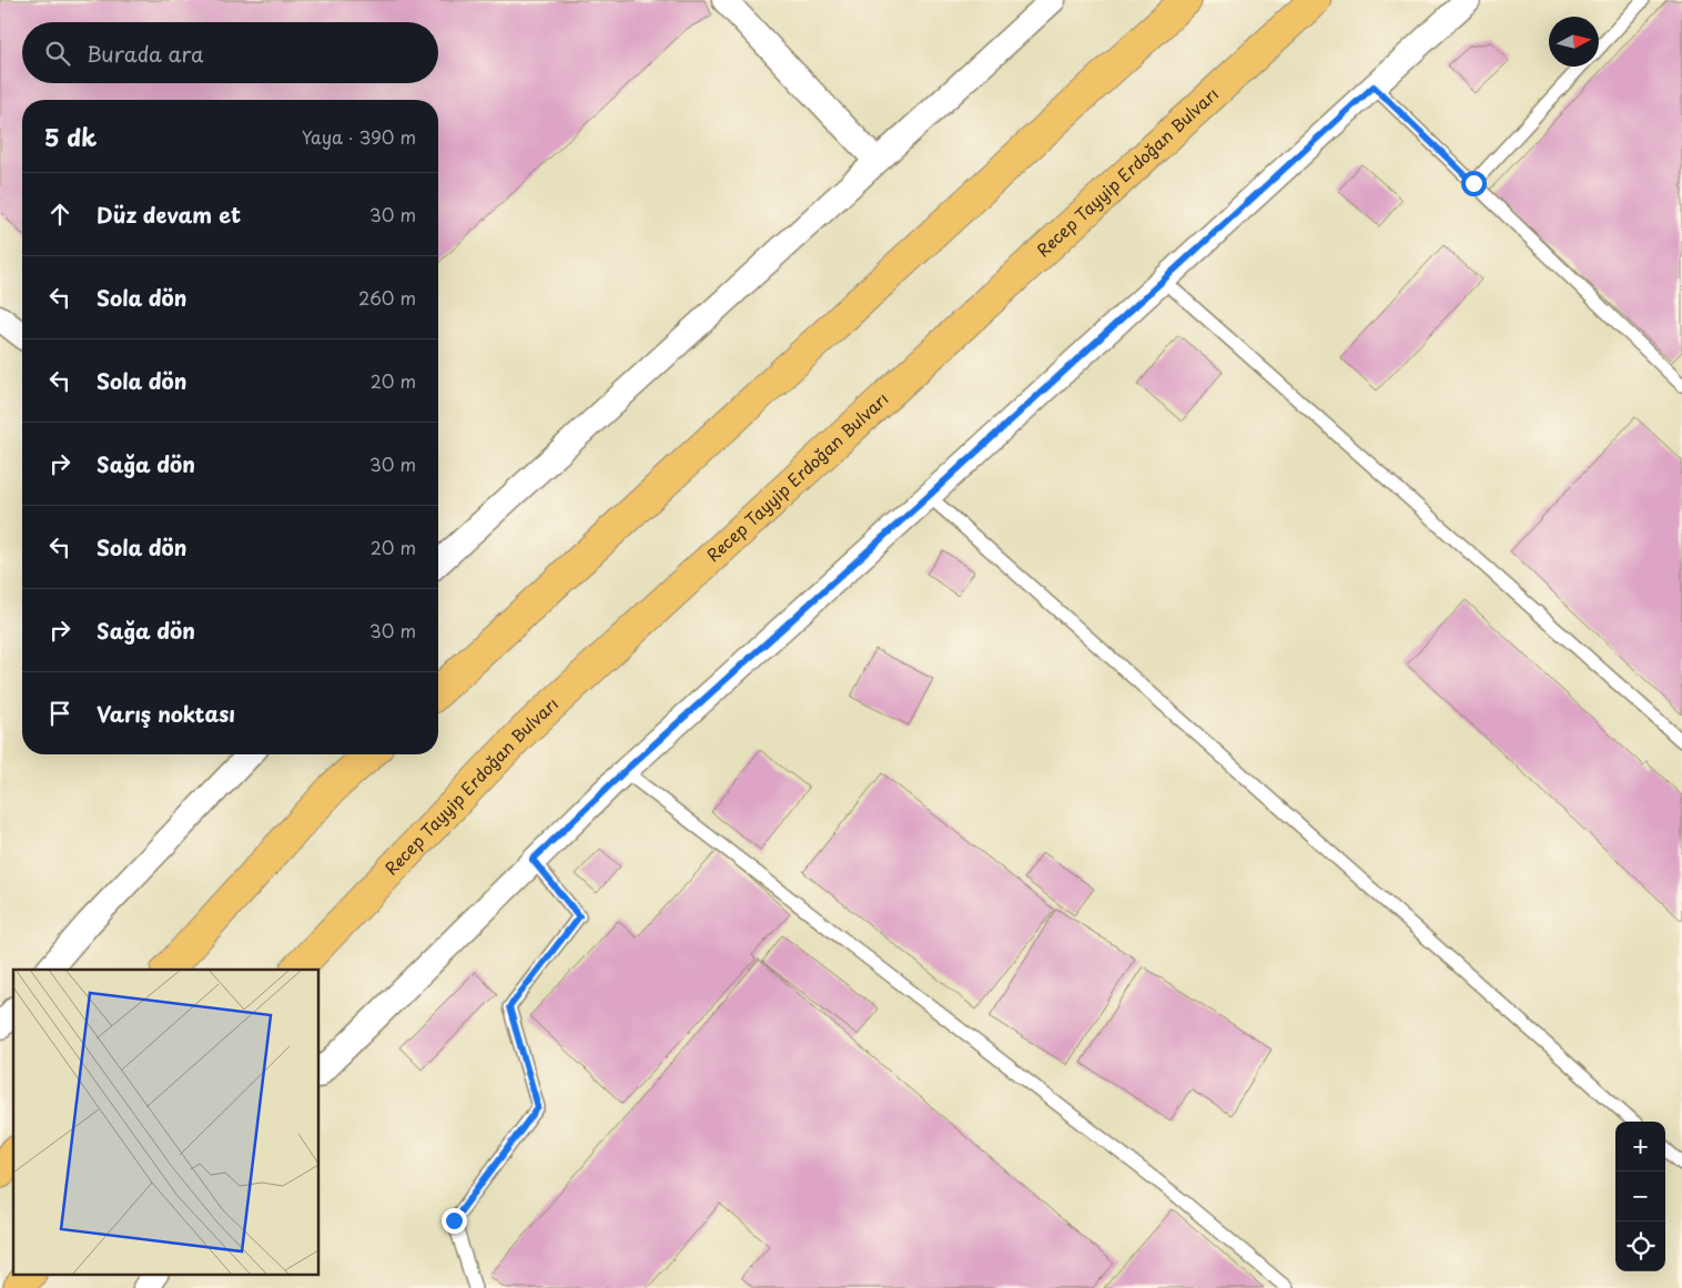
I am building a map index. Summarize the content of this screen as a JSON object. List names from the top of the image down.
{
  "streets": {
    "highway": ["Recep Tayyip Erdoğan Bulvarı"]
  },
  "north": "right",
  "page": {
    "search": "Burada ara",
    "heading": ["5 dk", "Yaya · 390 m"],
    "list": [
      ["Düz devam et", "30 m"],
      ["Sola dön", "260 m"],
      ["Sola dön", "20 m"],
      ["Sağa dön", "30 m"],
      ["Sola dön", "20 m"],
      ["Sağa dön", "30 m"],
      "Varış noktası"
    ],
    "map_buttons": ["+", "−"]
  }
}
